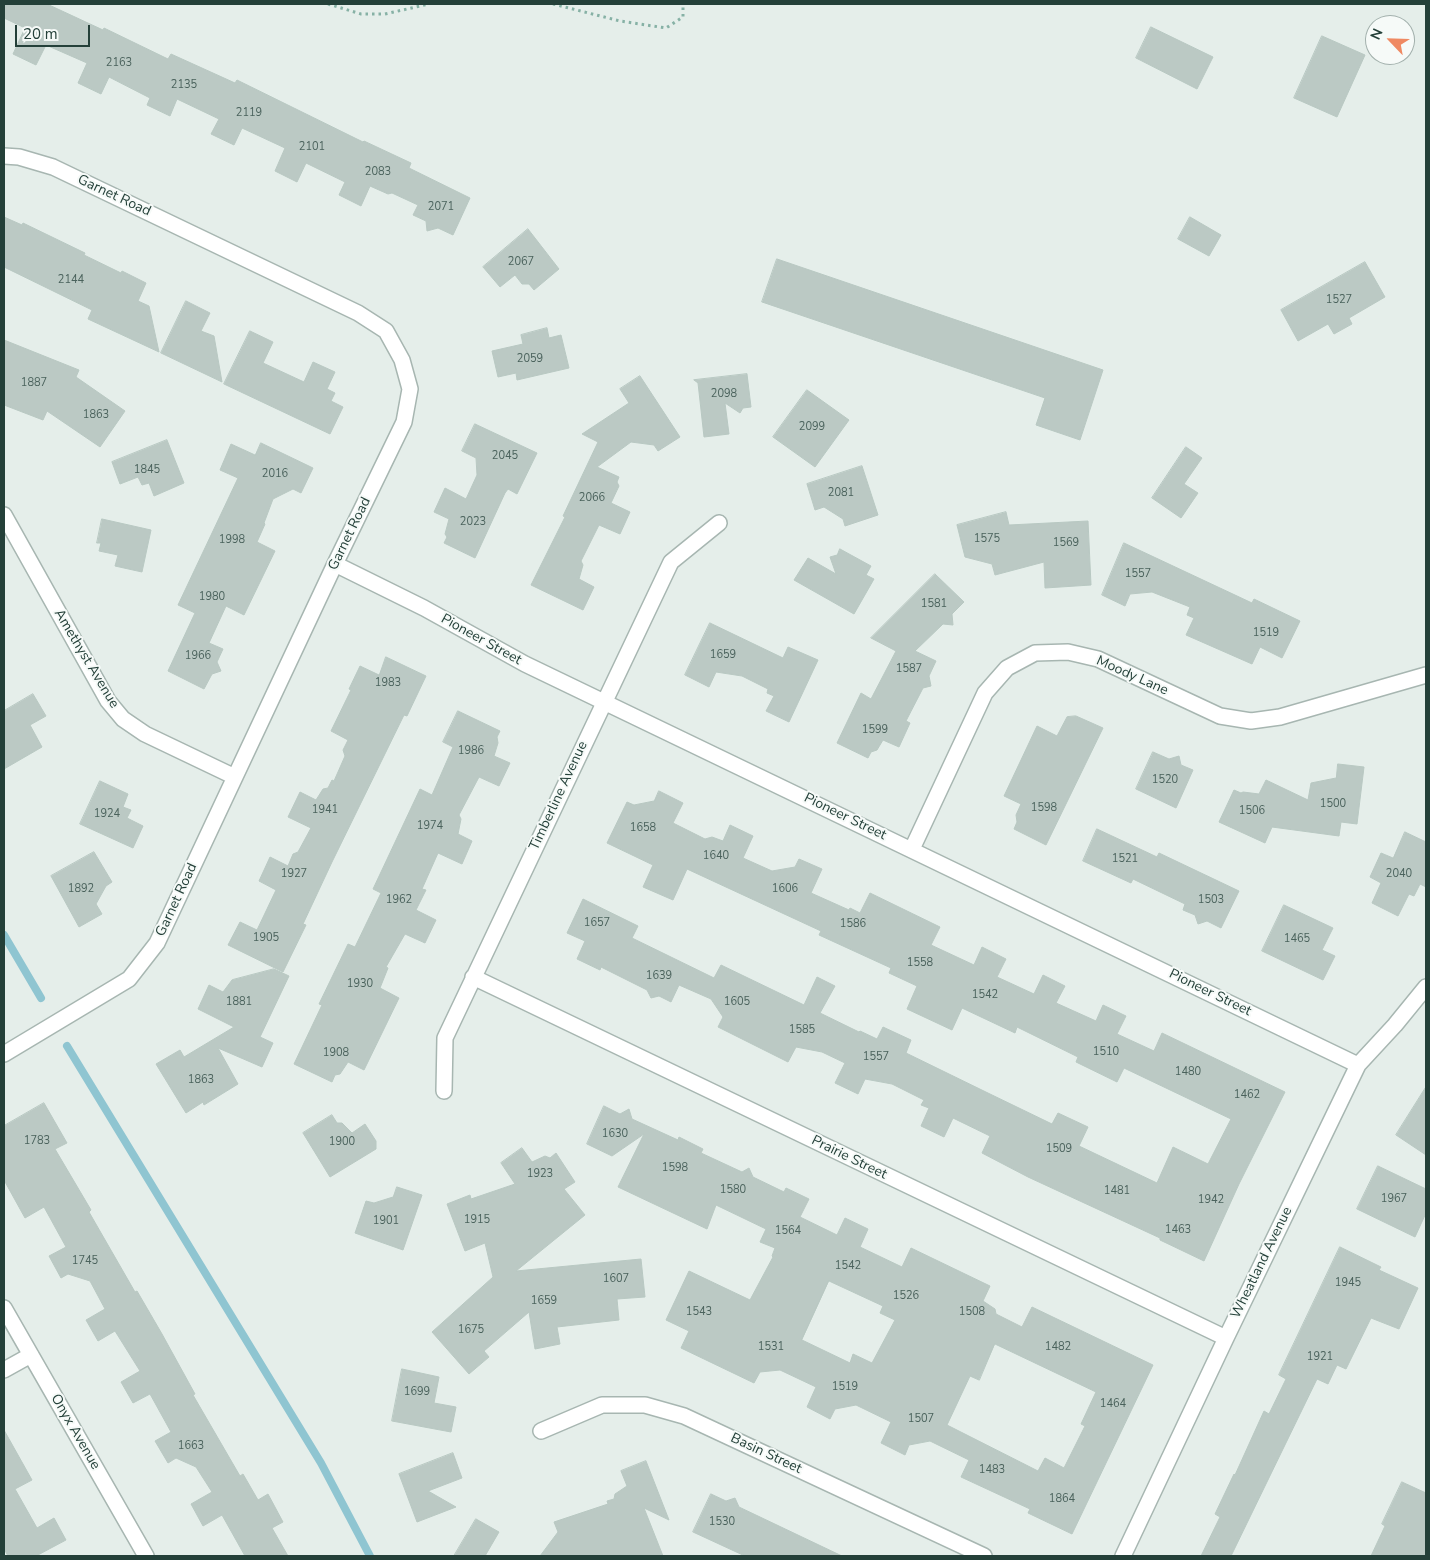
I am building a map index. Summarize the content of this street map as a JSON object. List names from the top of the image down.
{
  "streets": {
    "street": [
      "Garnet Road",
      "Pioneer Street",
      "Amethyst Avenue",
      "Moody Lane",
      "Timberline Avenue",
      "Prairie Street",
      "Wheatland Avenue",
      "Onyx Avenue",
      "Basin Street"
    ]
  },
  "crossings": [
    ["Garnet Road", "Pioneer Street"],
    ["Garnet Road", "Amethyst Avenue"],
    ["Pioneer Street", "Moody Lane"],
    ["Pioneer Street", "Timberline Avenue"],
    ["Pioneer Street", "Wheatland Avenue"],
    ["Timberline Avenue", "Prairie Street"],
    ["Prairie Street", "Wheatland Avenue"]
  ],
  "house_numbers": [
    "2163",
    "2135",
    "2119",
    "2101",
    "2083",
    "2071",
    "2067",
    "2144",
    "1527",
    "2059",
    "1887",
    "2098",
    "1863",
    "2099",
    "2045",
    "1845",
    "2016",
    "2081",
    "2066",
    "2023",
    "1575",
    "1998",
    "1569",
    "1557",
    "1980",
    "1581",
    "1519",
    "1659",
    "1966",
    "1587",
    "1983",
    "1599",
    "1986",
    "1520",
    "1500",
    "1598",
    "1941",
    "1506",
    "1924",
    "1974",
    "1658",
    "1640",
    "1521",
    "1927",
    "2040",
    "1892",
    "1606",
    "1962",
    "1503",
    "1657",
    "1586",
    "1905",
    "1465",
    "1558",
    "1639",
    "1930",
    "1542",
    "1881",
    "1605",
    "1585",
    "1510",
    "1908",
    "1557",
    "1480",
    "1863",
    "1462",
    "1630",
    "1783",
    "1900",
    "1509",
    "1598",
    "1923",
    "1580",
    "1481",
    "1967",
    "1942",
    "1915",
    "1901",
    "1463",
    "1564",
    "1745",
    "1542",
    "1607",
    "1945",
    "1526",
    "1659",
    "1543",
    "1508",
    "1675",
    "1531",
    "1482",
    "1921",
    "1519",
    "1699",
    "1464",
    "1507",
    "1663",
    "1483",
    "1864",
    "1530"
  ],
  "scale_bar": "20 m",
  "north": "top left"
}
